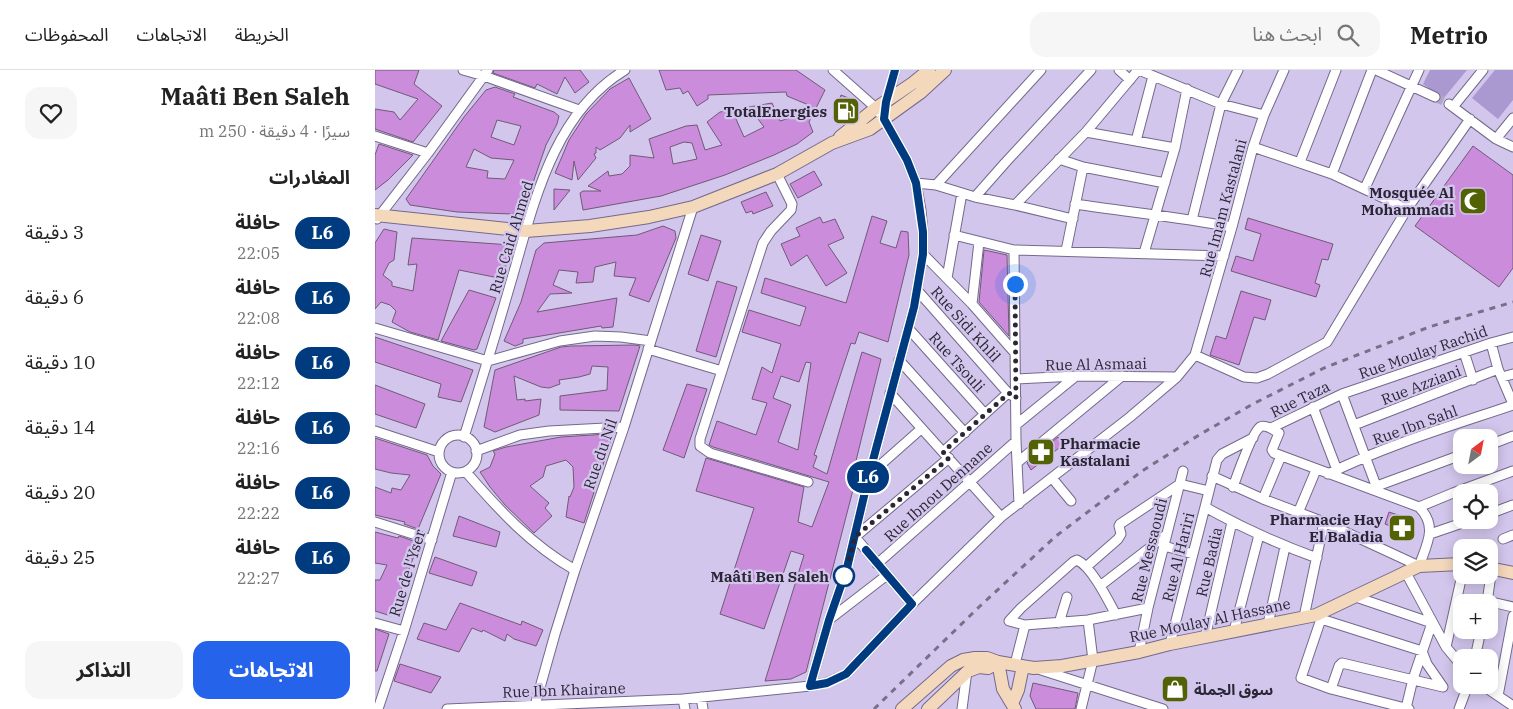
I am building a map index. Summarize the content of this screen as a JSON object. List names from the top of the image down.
{
  "streets": {
    "street": [
      "Rue Imam Kastalani",
      "Rue Caid Ahmed",
      "Rue Sidi Khlil",
      "Rue Moulay Rachid",
      "Rue Tsouli",
      "Rue Al Asmaai",
      "Rue Azziani",
      "Rue Taza",
      "Rue Ibn Sahl",
      "Rue du Nil",
      "Rue Ibnou Dennane",
      "Rue Messaoudi",
      "Rue Al Hariri",
      "Rue Badia",
      "Rue de l'Yser",
      "Rue Moulay Al Hassane",
      "Rue Ibn Khairane"
    ]
  },
  "crossings": [
    ["Rue Imam Kastalani", "Rue Ibn Khairane"],
    ["Rue Caid Ahmed", "Rue de l'Yser"],
    ["Rue Moulay Rachid", "Rue Taza"],
    ["Rue Al Asmaai", "Rue Ibn Khairane"],
    ["Rue du Nil", "Rue Ibn Khairane"],
    ["Rue Messaoudi", "Rue Moulay Al Hassane"],
    ["Rue Al Hariri", "Rue Moulay Al Hassane"],
    ["Rue Badia", "Rue Moulay Al Hassane"]
  ],
  "places": {
    "fuel station": ["TotalEnergies"],
    "mosque": ["Mosquée Al Mohammadi"],
    "pharmacy": ["Pharmacie Kastalani", "Pharmacie Hay El Baladia"],
    "other": ["Maâti Ben Saleh"],
    "shop": ["سوق الجملة"]
  },
  "lines": ["bus line L6"],
  "north": "top right",
  "page": {
    "header": "Metrio",
    "search": "ابحث هنا",
    "nav": ["الخريطة", "الاتجاهات", "المحفوظات"],
    "on_map": "L6",
    "heading": [
      ["Maâti Ben Saleh", "سيرًا · 4 دقيقة · 250 m"],
      "المغادرات"
    ],
    "list": [
      {
        "mark": "L6",
        "name": "حافلة",
        "note": "22:05",
        "value": "3 دقيقة"
      },
      {
        "mark": "L6",
        "name": "حافلة",
        "note": "22:08",
        "value": "6 دقيقة"
      },
      {
        "mark": "L6",
        "name": "حافلة",
        "note": "22:12",
        "value": "10 دقيقة"
      },
      {
        "mark": "L6",
        "name": "حافلة",
        "note": "22:16",
        "value": "14 دقيقة"
      },
      {
        "mark": "L6",
        "name": "حافلة",
        "note": "22:22",
        "value": "20 دقيقة"
      },
      {
        "mark": "L6",
        "name": "حافلة",
        "note": "22:27",
        "value": "25 دقيقة"
      }
    ],
    "map_buttons": ["+", "−"],
    "buttons": ["الاتجاهات", "التذاكر"]
  }
}
